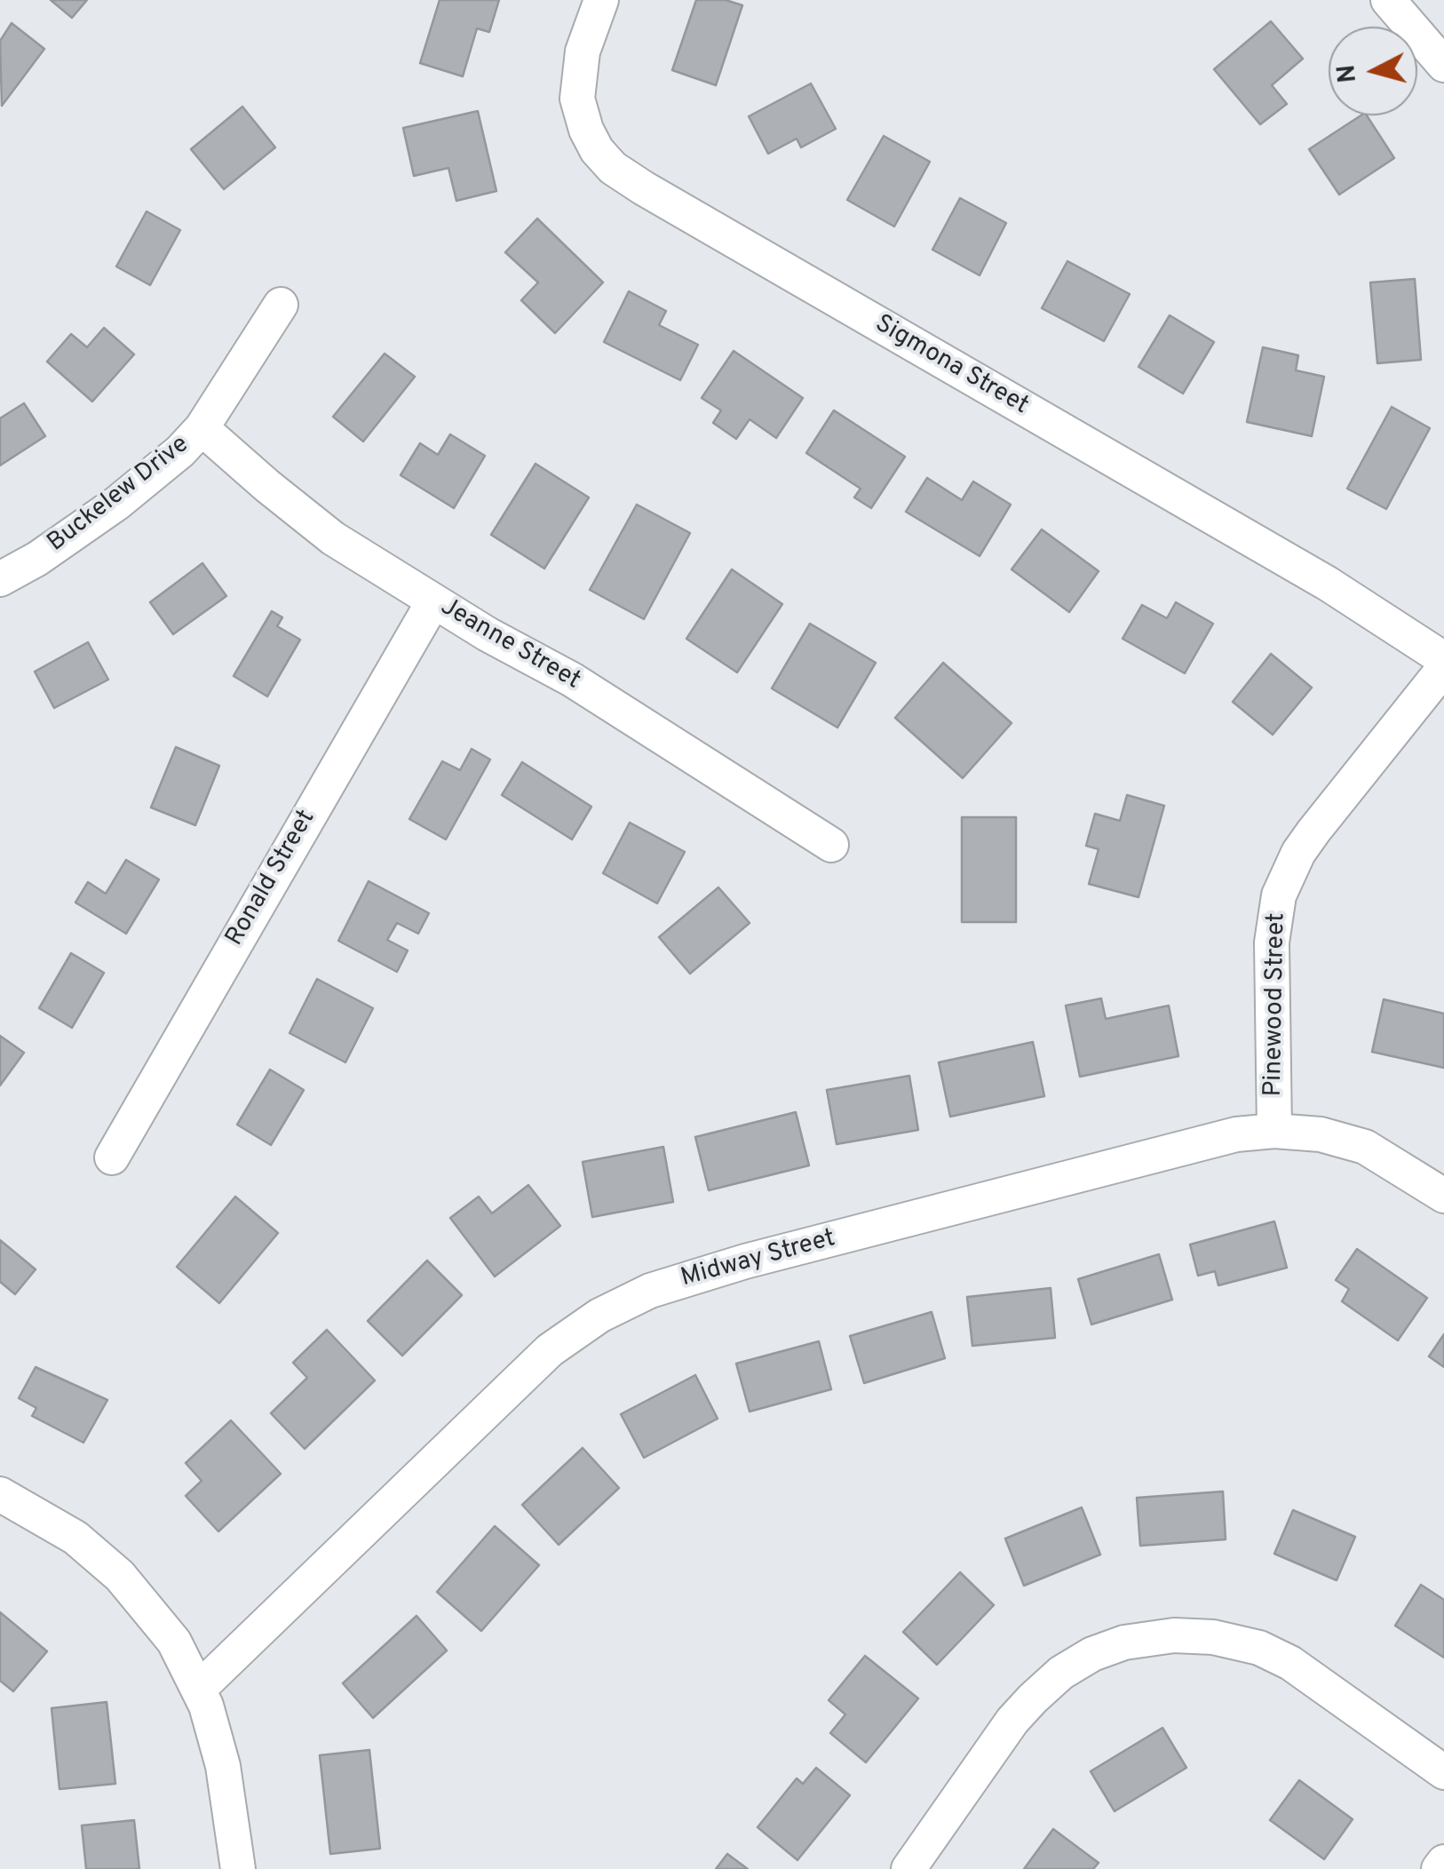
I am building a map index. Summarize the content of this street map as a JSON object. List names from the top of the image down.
{
  "streets": {
    "street": [
      "Sigmona Street",
      "Buckelew Drive",
      "Jeanne Street",
      "Ronald Street",
      "Pinewood Street",
      "Midway Street"
    ]
  },
  "crossings": [
    ["Buckelew Drive", "Jeanne Street"],
    ["Jeanne Street", "Ronald Street"],
    ["Pinewood Street", "Midway Street"]
  ],
  "north": "left"
}
